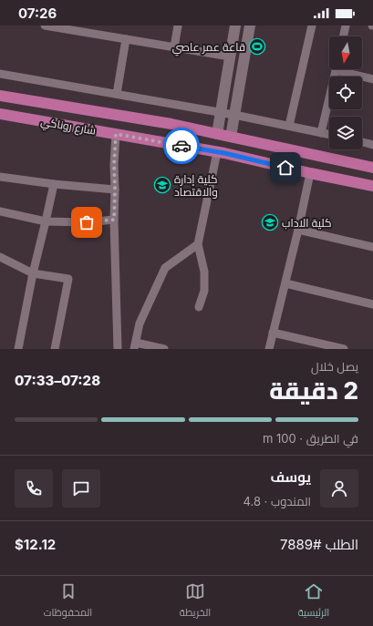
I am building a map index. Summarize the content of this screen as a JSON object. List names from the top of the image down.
{
  "streets": {
    "main road": ["شارع روناكي"]
  },
  "places": {
    "sports": ["قاعة عمر عاصي"],
    "school or university": ["كلية إدارة والاقتصاد", "كلية الاداب"]
  },
  "north": "bottom",
  "page": {
    "status": "07:26",
    "heading": ["2 دقيقة", "يصل خلال", "07:28–07:33"],
    "panel": [
      "يوسف",
      "المندوب · 4.8",
      "الطلب #7889",
      "$12.12"
    ],
    "bar": "في الطريق · 100 m",
    "tabs": ["الرئيسية", "الخريطة", "المحفوظات"]
  }
}
